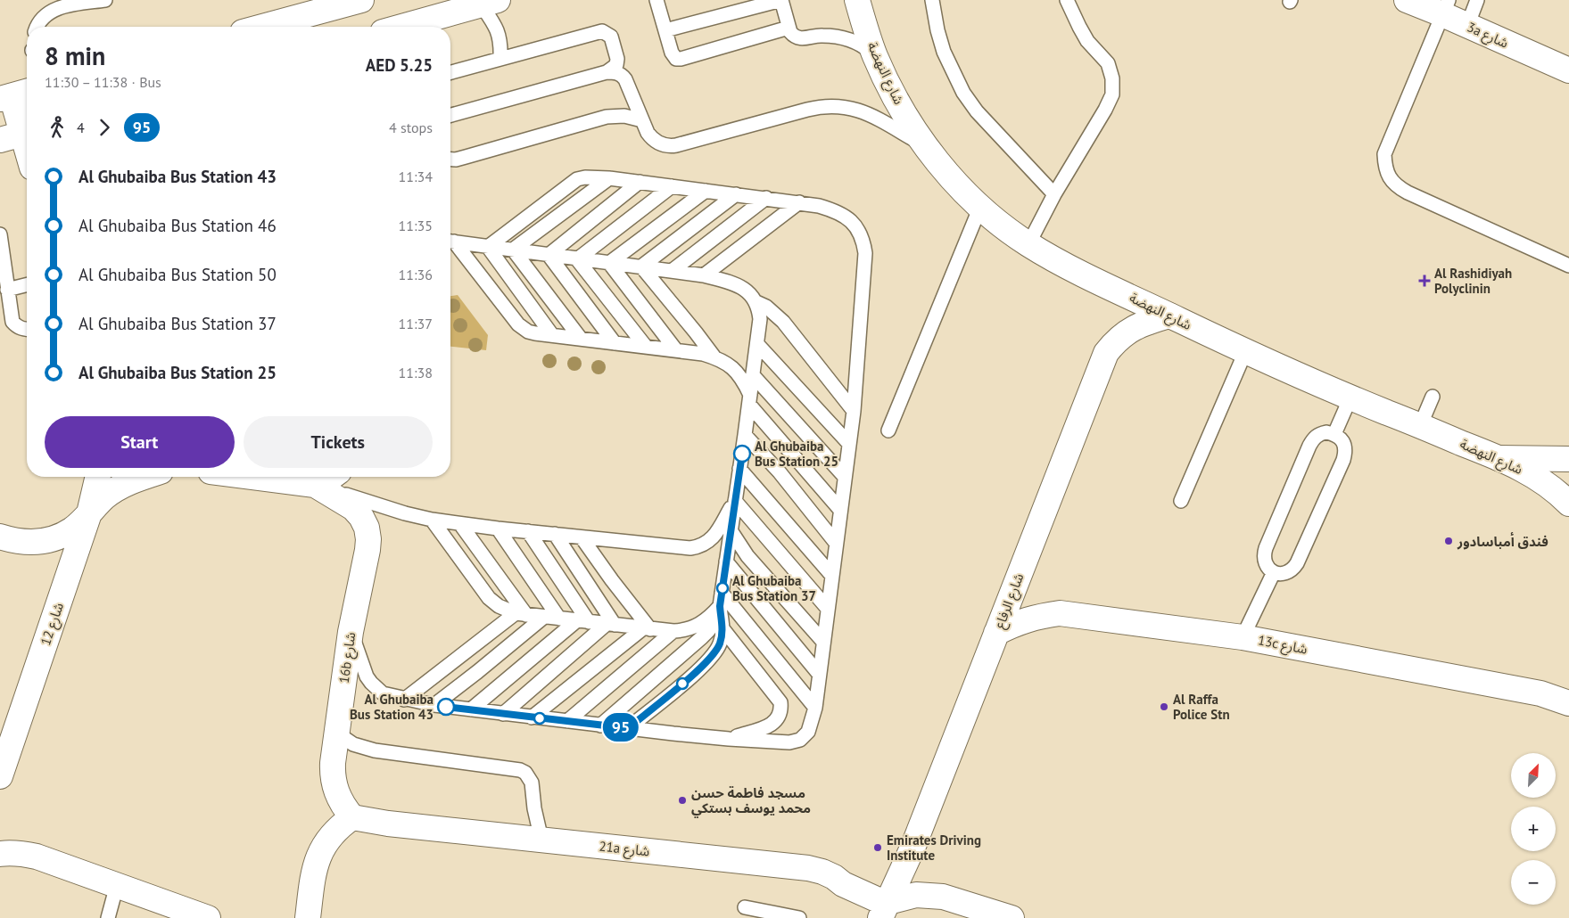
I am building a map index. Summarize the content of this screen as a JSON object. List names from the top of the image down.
{
  "streets": {
    "street": [
      "3a شارع",
      "شارع النهضة",
      "شارع الرفاع",
      "شارع 12",
      "13c شارع",
      "16b شارع",
      "21a شارع"
    ]
  },
  "crossings": [
    ["شارع النهضة", "شارع الرفاع"],
    ["شارع الرفاع", "13c شارع"],
    ["شارع الرفاع", "21a شارع"],
    ["16b شارع", "21a شارع"]
  ],
  "places": {
    "health": ["Al Rashidiyah Polyclinin"],
    "other": [
      "Al Ghubaiba Bus Station 25",
      "فندق أمباسادور",
      "Al Ghubaiba Bus Station 37",
      "Al Ghubaiba Bus Station 43",
      "Al Raffa Police Stn",
      "مسجد فاطمة حسن محمد يوسف بستكي",
      "Emirates Driving Institute"
    ]
  },
  "lines": ["bus line 95"],
  "north": "top right",
  "page": {
    "on_map": "95",
    "heading": ["8 min", "11:30 – 11:38 · Bus", "AED 5.25"],
    "legs": ["4", "95", "4 stops"],
    "list": [
      {
        "name": "Al Ghubaiba Bus Station 43",
        "value": "11:34"
      },
      {
        "name": "Al Ghubaiba Bus Station 46",
        "value": "11:35"
      },
      {
        "name": "Al Ghubaiba Bus Station 50",
        "value": "11:36"
      },
      {
        "name": "Al Ghubaiba Bus Station 37",
        "value": "11:37"
      },
      {
        "name": "Al Ghubaiba Bus Station 25",
        "value": "11:38"
      }
    ],
    "buttons": ["Start", "Tickets"],
    "map_buttons": ["+", "−"]
  }
}
